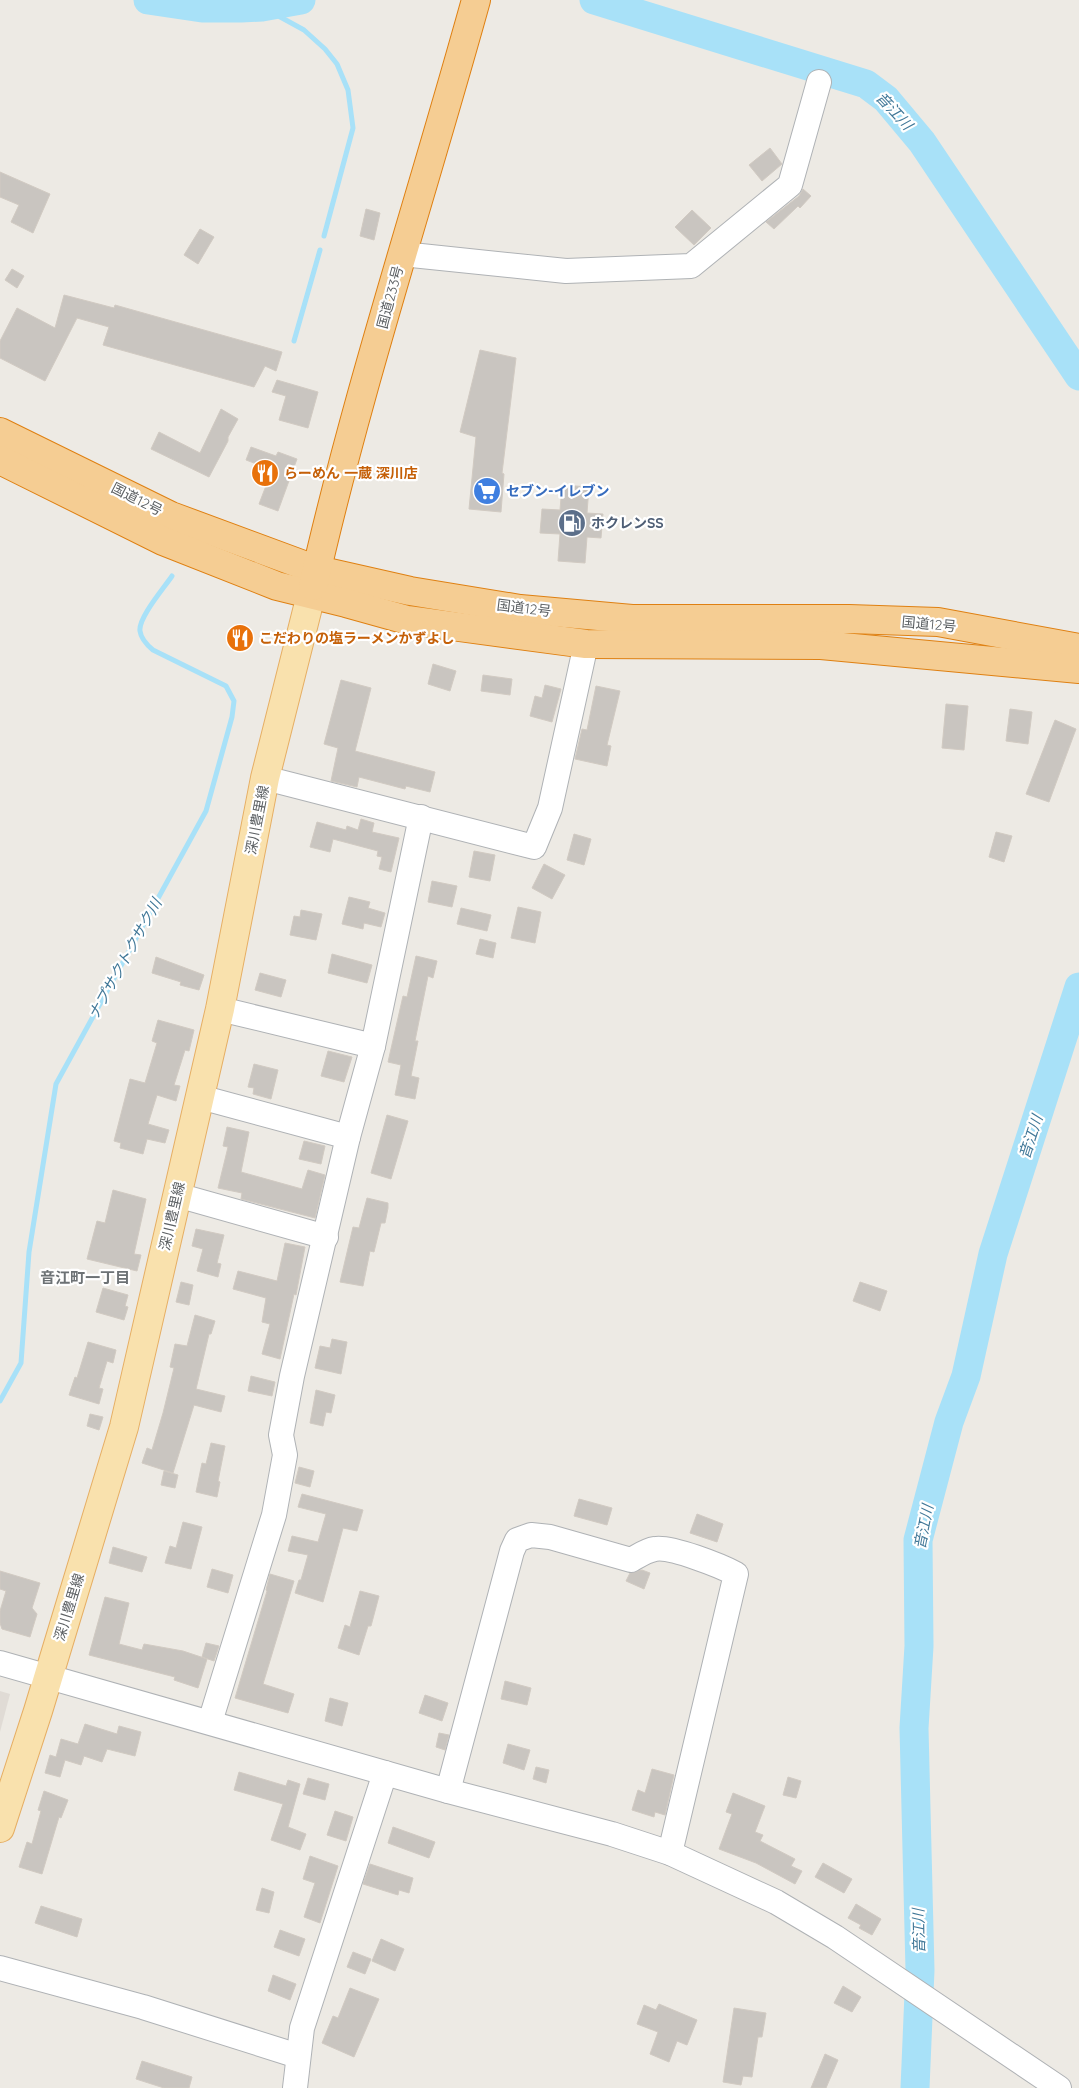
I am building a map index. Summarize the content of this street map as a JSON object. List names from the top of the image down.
{
  "streets": {
    "highway": ["国道233号", "国道12号"],
    "main road": ["深川豊里線"]
  },
  "crossings": [
    ["国道233号", "国道12号"],
    ["国道233号", "深川豊里線"],
    ["国道12号", "深川豊里線"]
  ],
  "districts": ["音江町一丁目"],
  "water": ["音江川", "ナプサクトクサク川"],
  "places": {
    "restaurant": ["らーめん 一蔵 深川店", "こだわりの塩ラーメンかずよし"],
    "supermarket": ["セブン-イレブン"],
    "fuel station": ["ホクレンSS"]
  }
}
